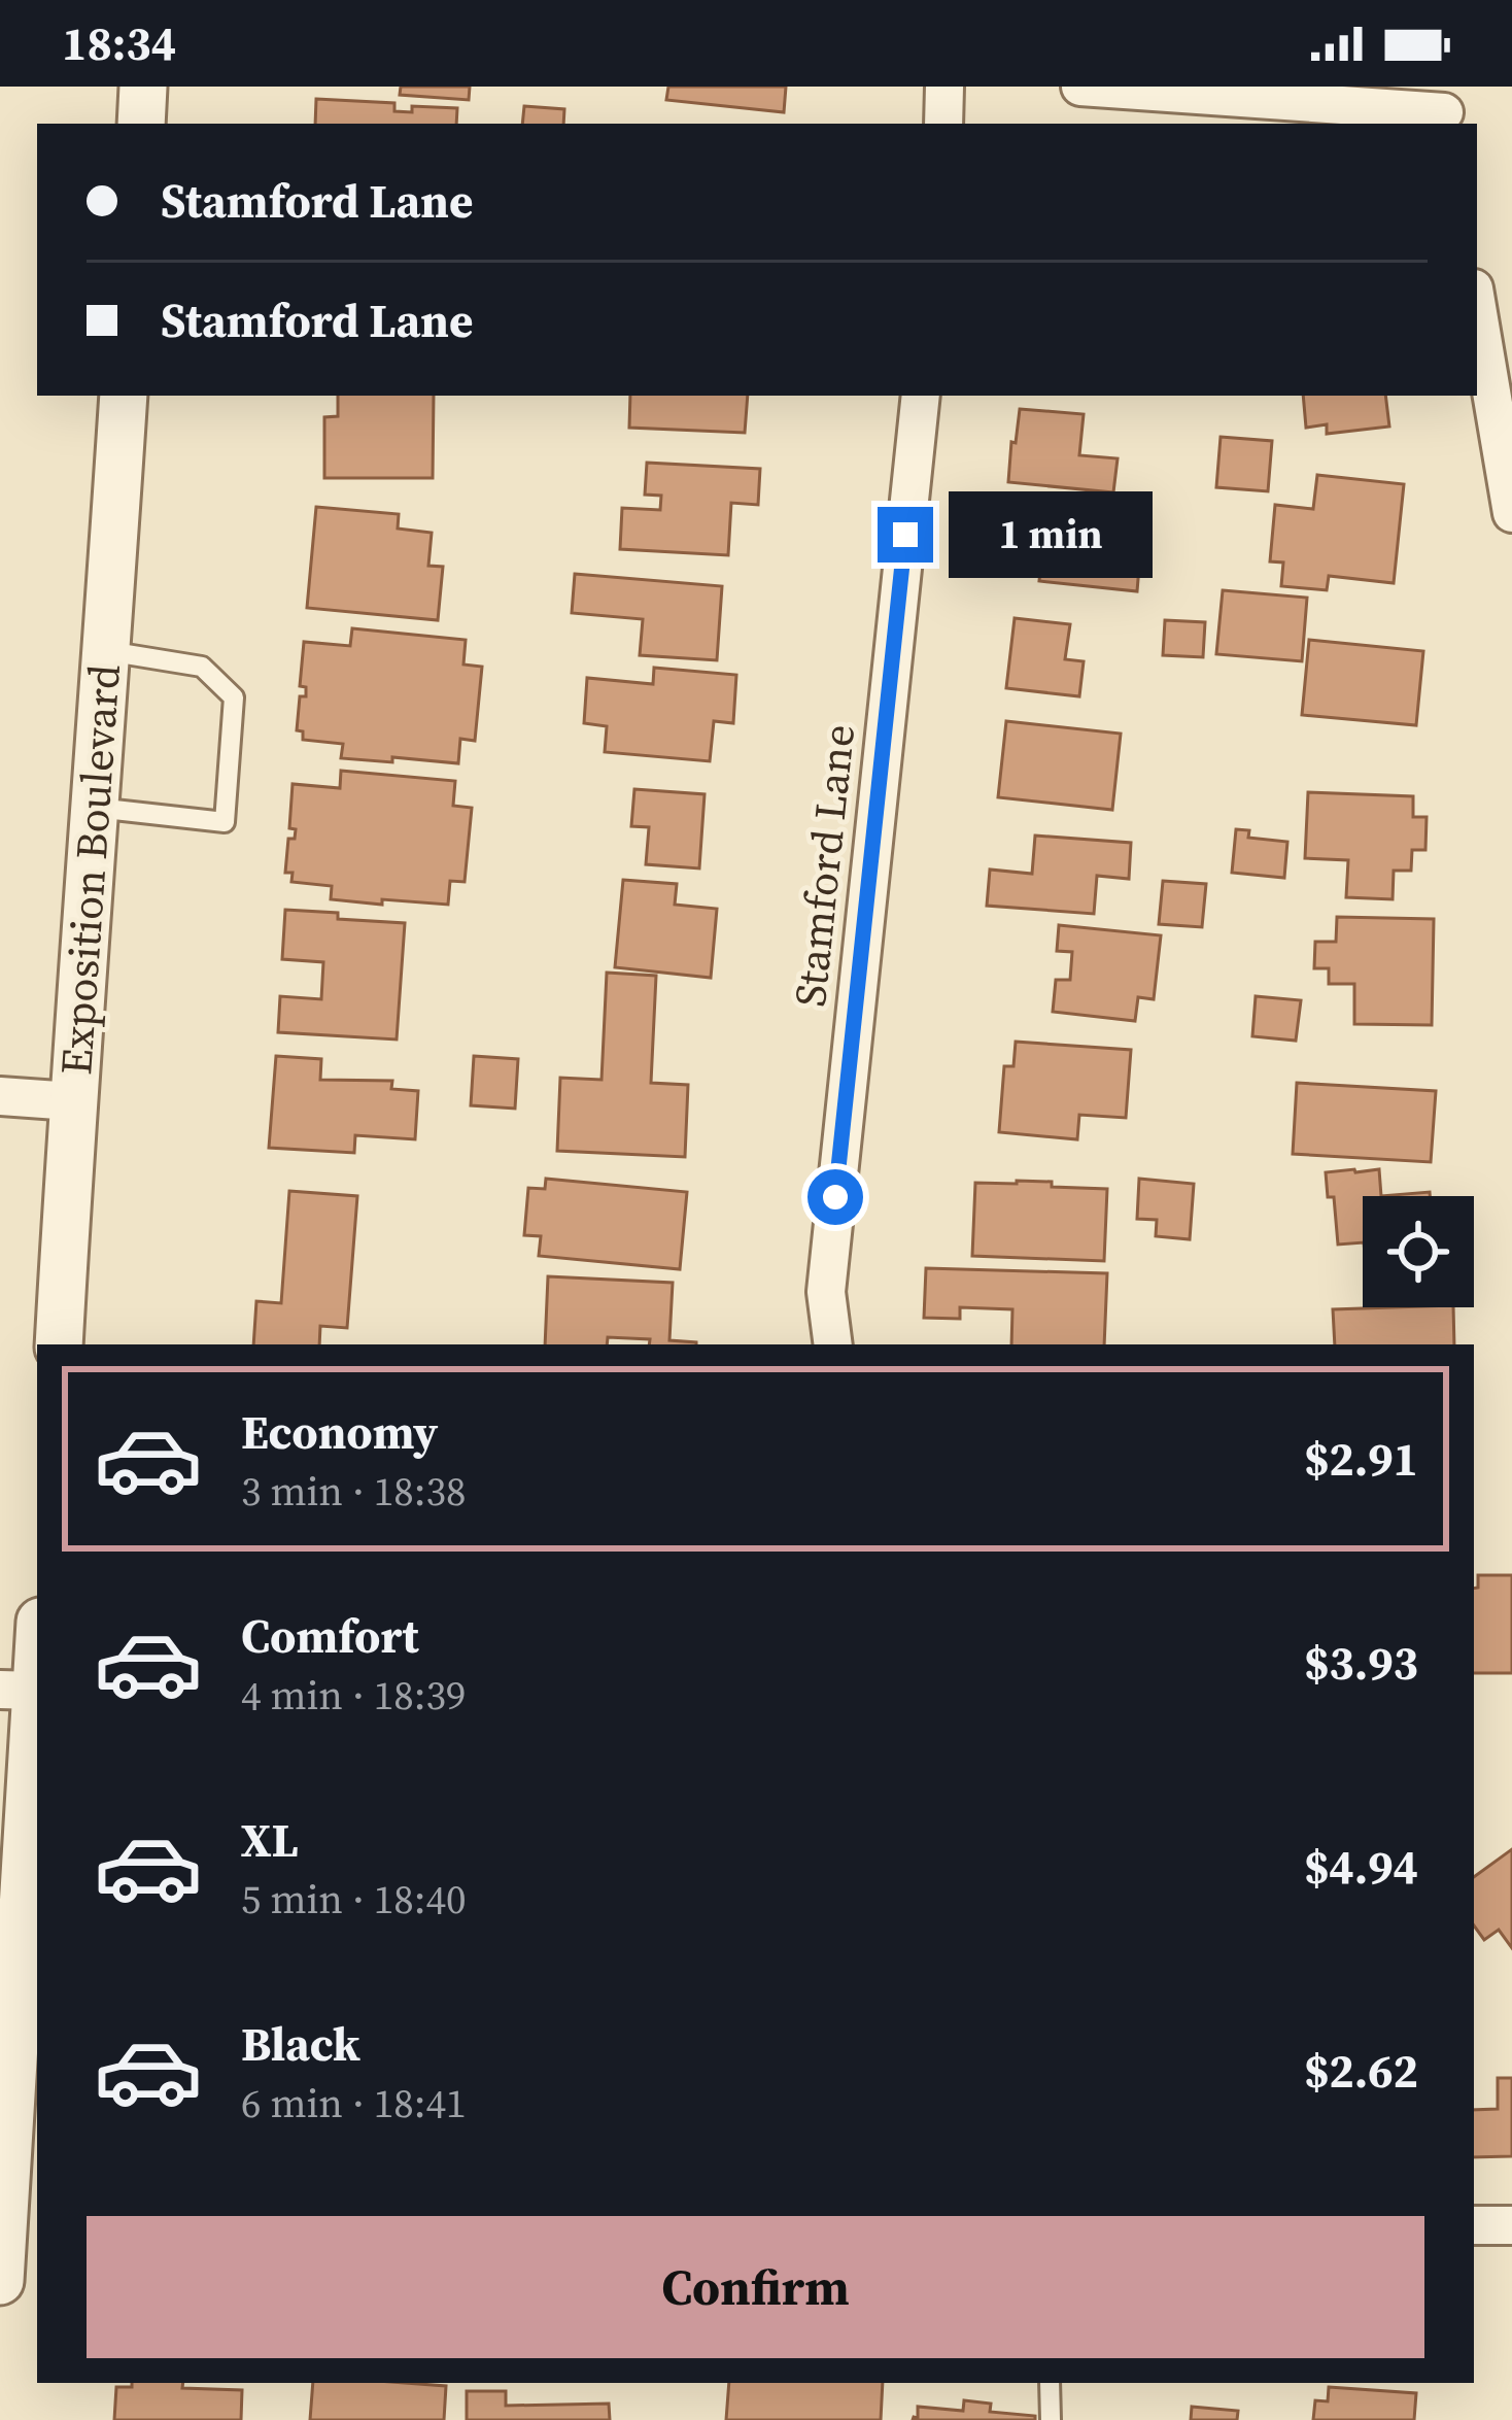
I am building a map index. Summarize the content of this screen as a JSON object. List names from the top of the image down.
{
  "streets": {
    "street": ["Stamford Lane", "Exposition Boulevard"]
  },
  "page": {
    "status": "18:34",
    "banner": ["Stamford Lane", "Stamford Lane"],
    "bubble": "1 min",
    "list": [
      {
        "name": "Economy",
        "note": "3 min · 18:38",
        "value": "$2.91"
      },
      {
        "name": "Comfort",
        "note": "4 min · 18:39",
        "value": "$3.93"
      },
      {
        "name": "XL",
        "note": "5 min · 18:40",
        "value": "$4.94"
      },
      {
        "name": "Black",
        "note": "6 min · 18:41",
        "value": "$2.62"
      }
    ],
    "buttons": "Confirm"
  }
}
